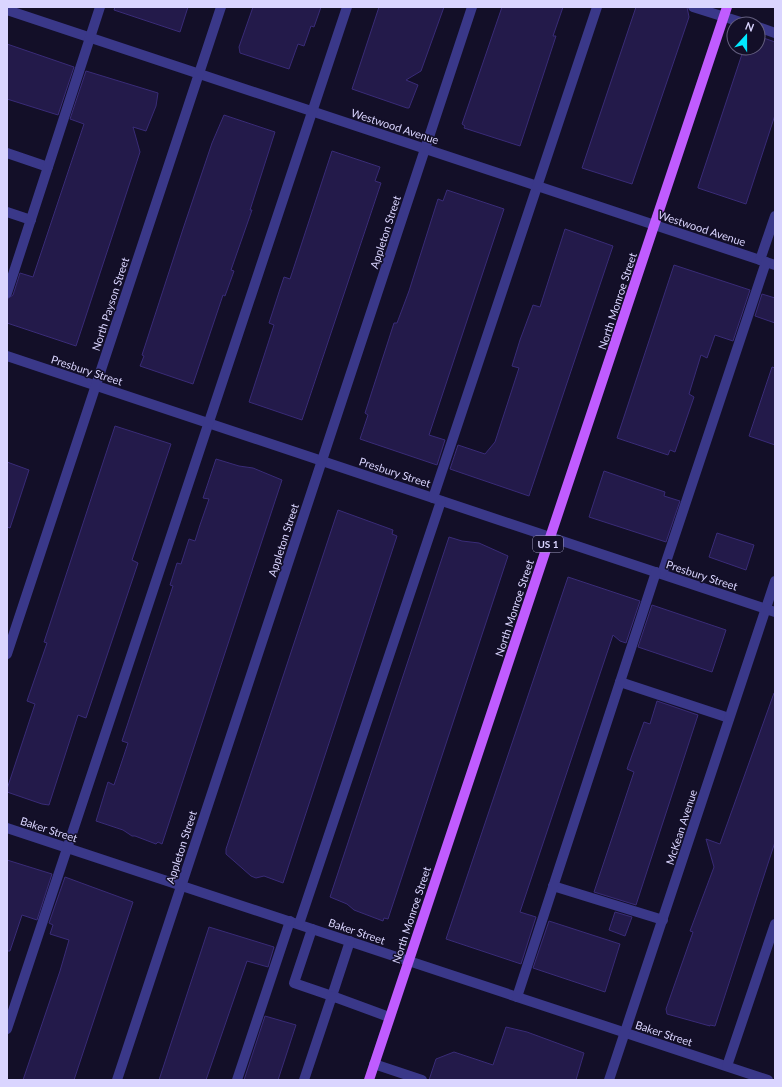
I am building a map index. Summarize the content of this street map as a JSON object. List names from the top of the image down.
{
  "streets": {
    "main road": ["North Monroe Street", "US 1"],
    "street": [
      "Westwood Avenue",
      "Appleton Street",
      "North Payson Street",
      "Presbury Street",
      "McKean Avenue",
      "Baker Street"
    ]
  },
  "crossings": [
    ["Westwood Avenue", "Appleton Street"],
    ["Westwood Avenue", "North Monroe Street"],
    ["Westwood Avenue", "North Payson Street"],
    ["Appleton Street", "Presbury Street"],
    ["Appleton Street", "Baker Street"],
    ["North Monroe Street", "Presbury Street"],
    ["North Monroe Street", "Baker Street"],
    ["North Payson Street", "Presbury Street"],
    ["Presbury Street", "McKean Avenue"],
    ["McKean Avenue", "Baker Street"]
  ],
  "north": "top"
}
